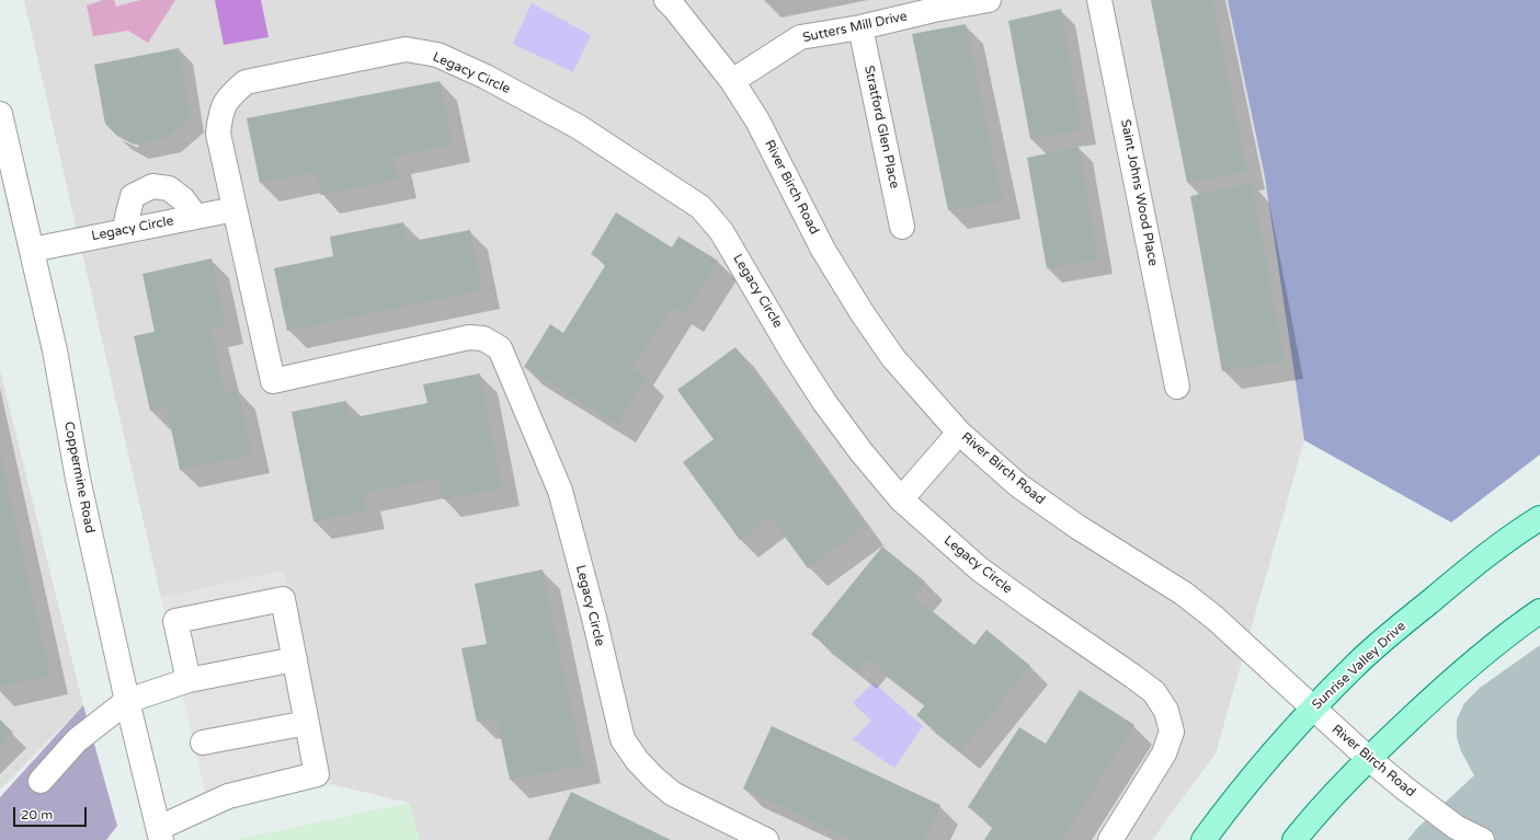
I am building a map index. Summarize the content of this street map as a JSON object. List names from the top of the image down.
{
  "streets": {
    "main road": ["Sunrise Valley Drive"],
    "street": [
      "Sutters Mill Drive",
      "Legacy Circle",
      "Stratford Glen Place",
      "River Birch Road",
      "Saint Johns Wood Place",
      "Coppermine Road"
    ]
  },
  "crossings": [
    ["Sutters Mill Drive", "Stratford Glen Place"],
    ["Sutters Mill Drive", "River Birch Road"],
    ["Legacy Circle", "Coppermine Road"],
    ["River Birch Road", "Sunrise Valley Drive"]
  ],
  "scale_bar": "20 m"
}
